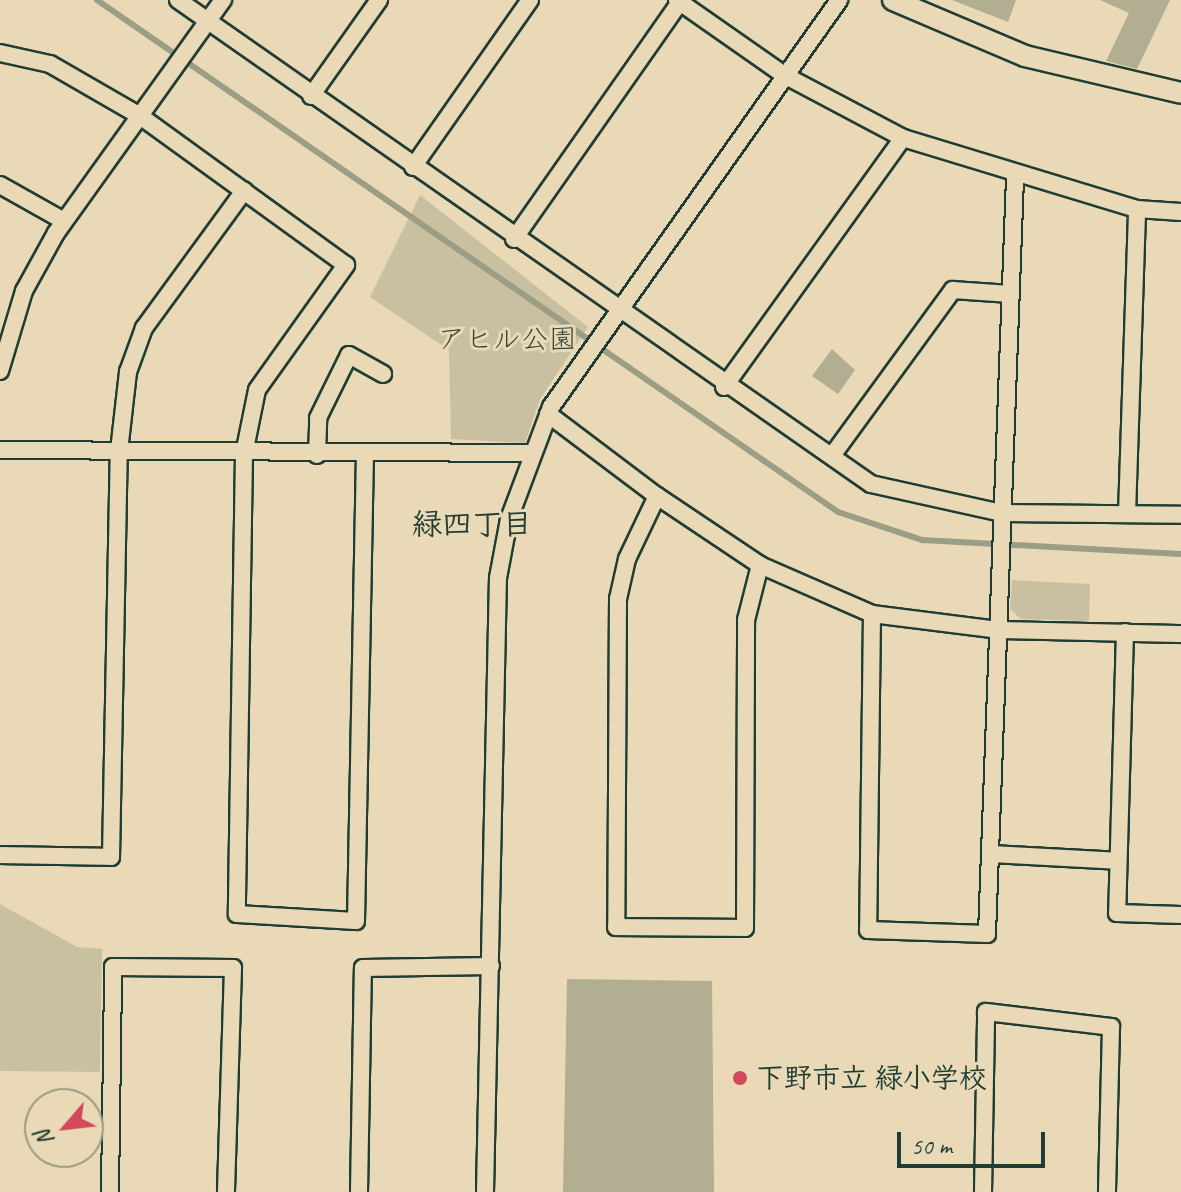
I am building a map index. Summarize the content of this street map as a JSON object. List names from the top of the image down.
{
  "districts": ["緑四丁目"],
  "parks": ["アヒル公園"],
  "places": ["下野市立 緑小学校"],
  "scale_bar": "50 m",
  "north": "bottom left"
}
